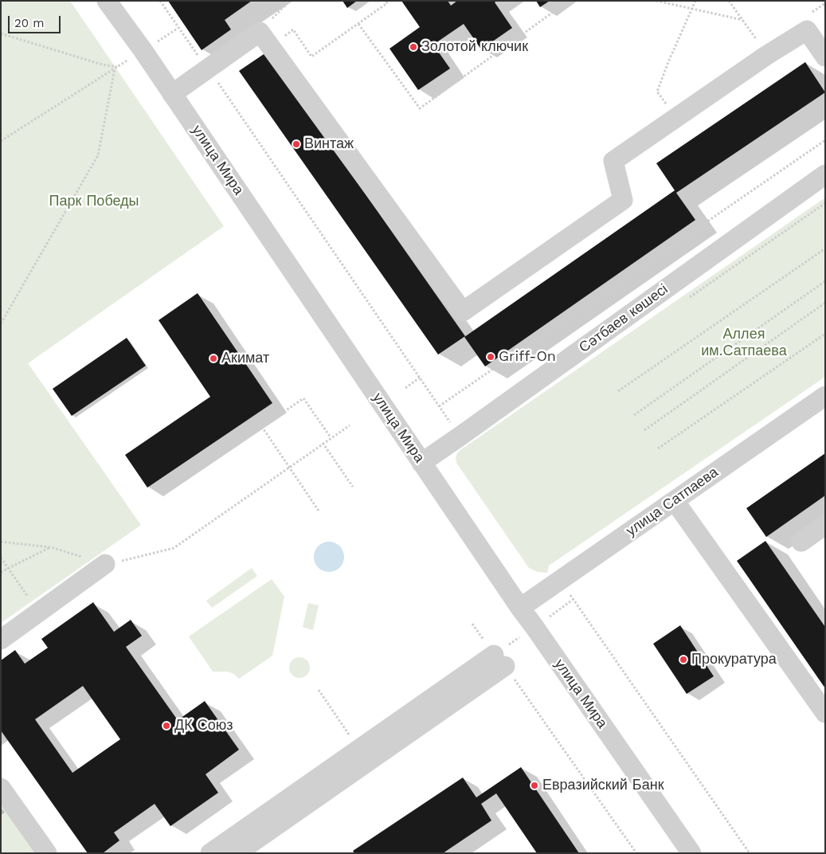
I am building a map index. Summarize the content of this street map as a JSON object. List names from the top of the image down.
{
  "streets": {
    "street": ["улица Мира", "Сәтбаев көшесі", "улица Сатпаева"]
  },
  "crossings": [
    ["улица Мира", "Сәтбаев көшесі"],
    ["улица Мира", "улица Сатпаева"]
  ],
  "parks": ["Парк Победы", "Аллея им.Сатпаева"],
  "places": [
    "Золотой ключик",
    "Винтаж",
    "Griff-On",
    "Акимат",
    "Прокуратура",
    "ДК Союз",
    "Евразийский Банк"
  ],
  "scale_bar": "20 m"
}
